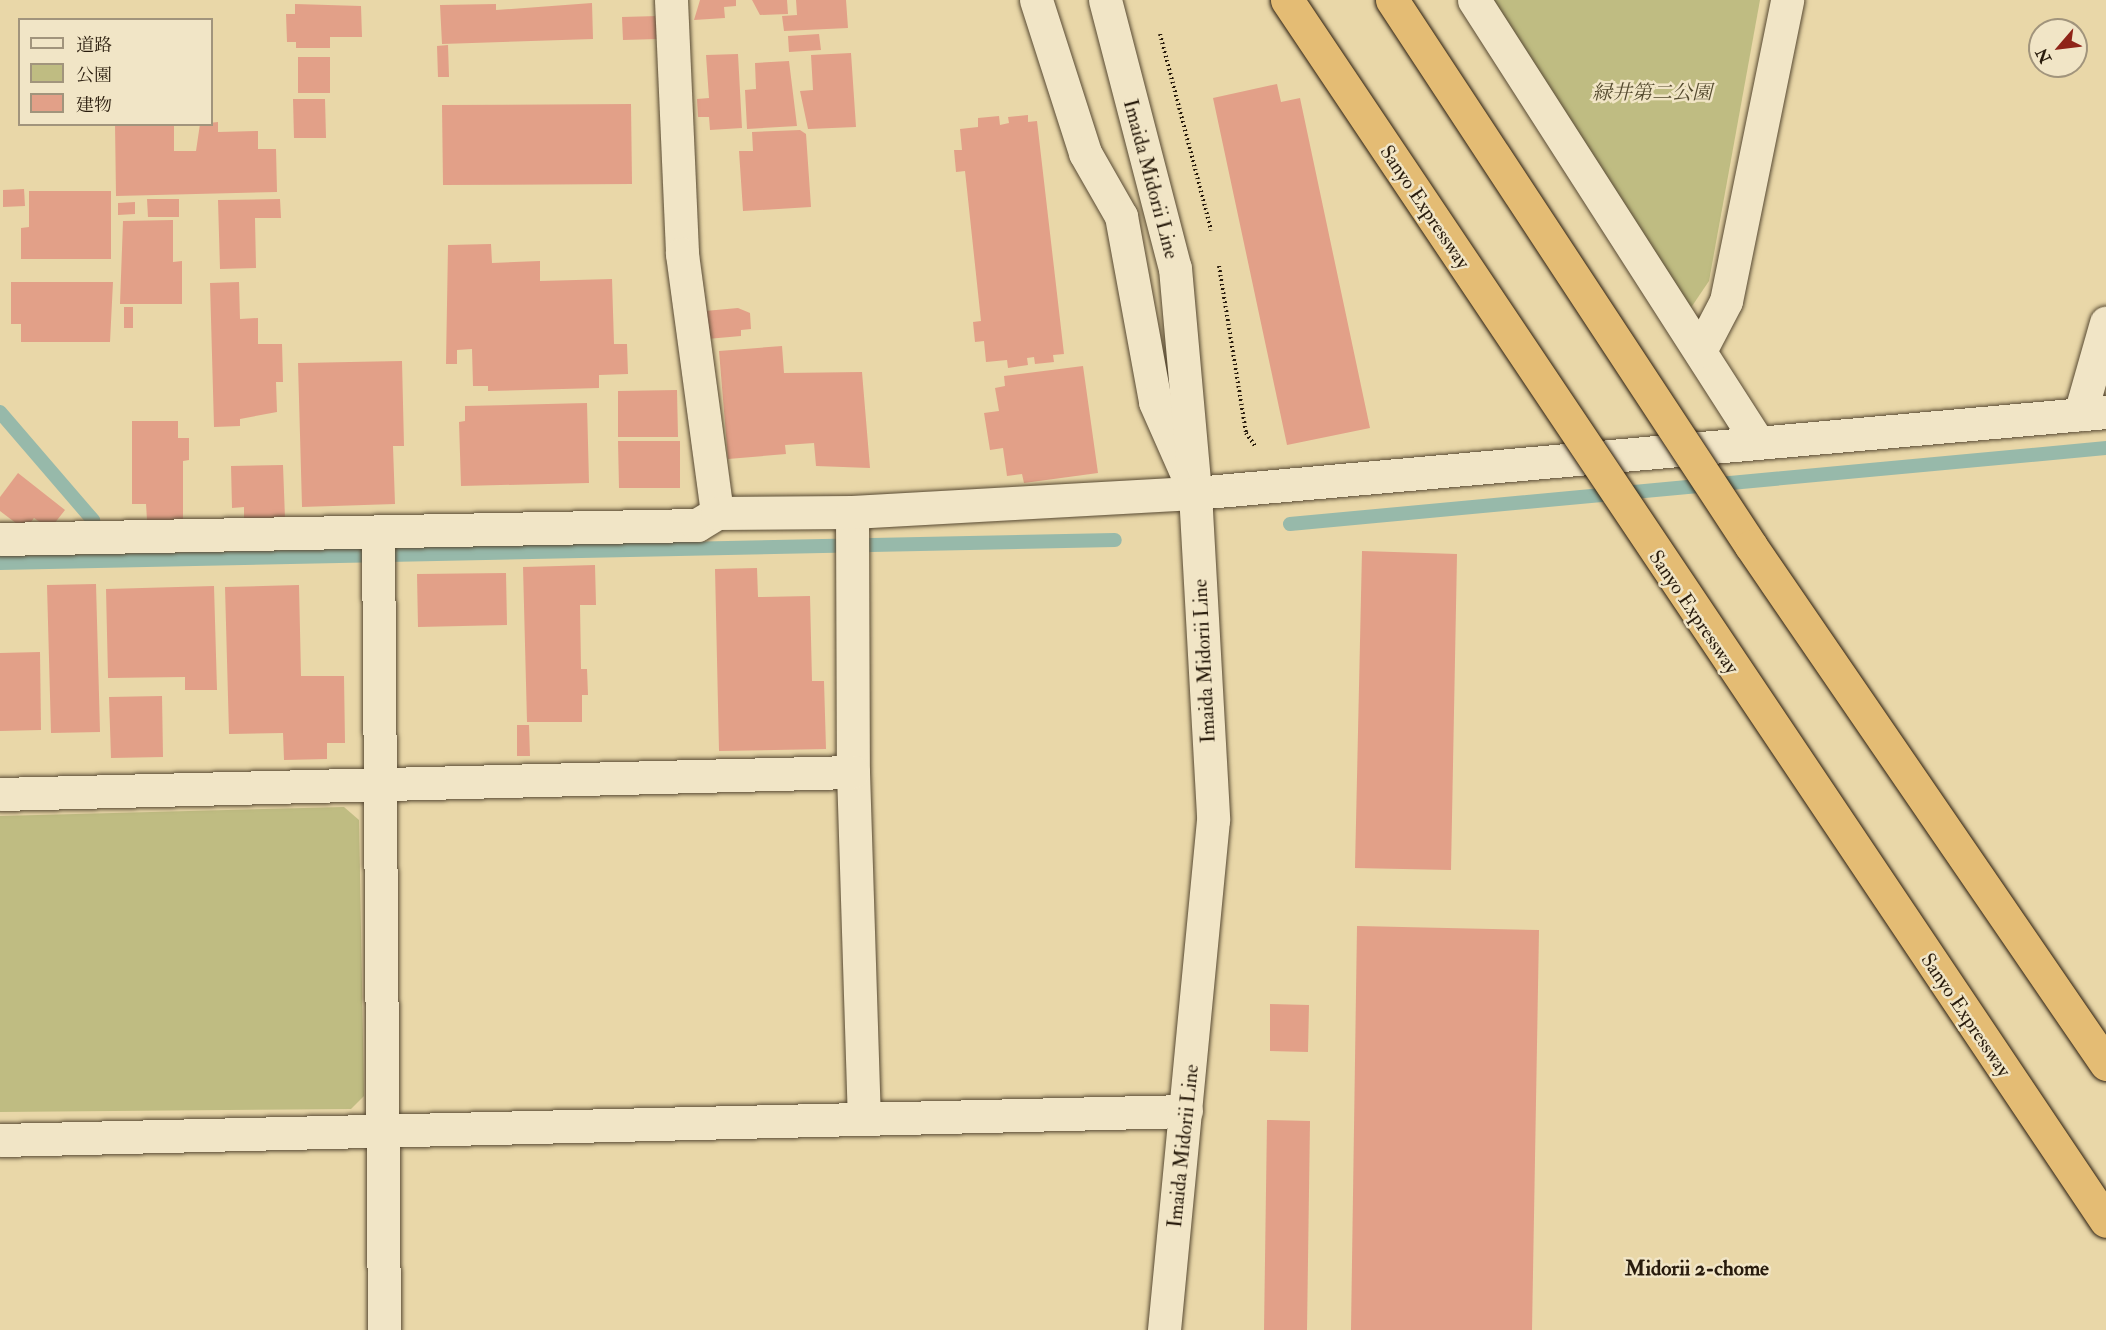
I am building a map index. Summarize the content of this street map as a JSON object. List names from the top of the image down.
{
  "streets": {
    "highway": ["Sanyo Expressway"],
    "street": ["Imaida Midorii Line"]
  },
  "districts": ["Midorii 2-chome"],
  "parks": ["緑井第二公園"],
  "legend": ["道路", "公園", "建物"],
  "north": "bottom left"
}
